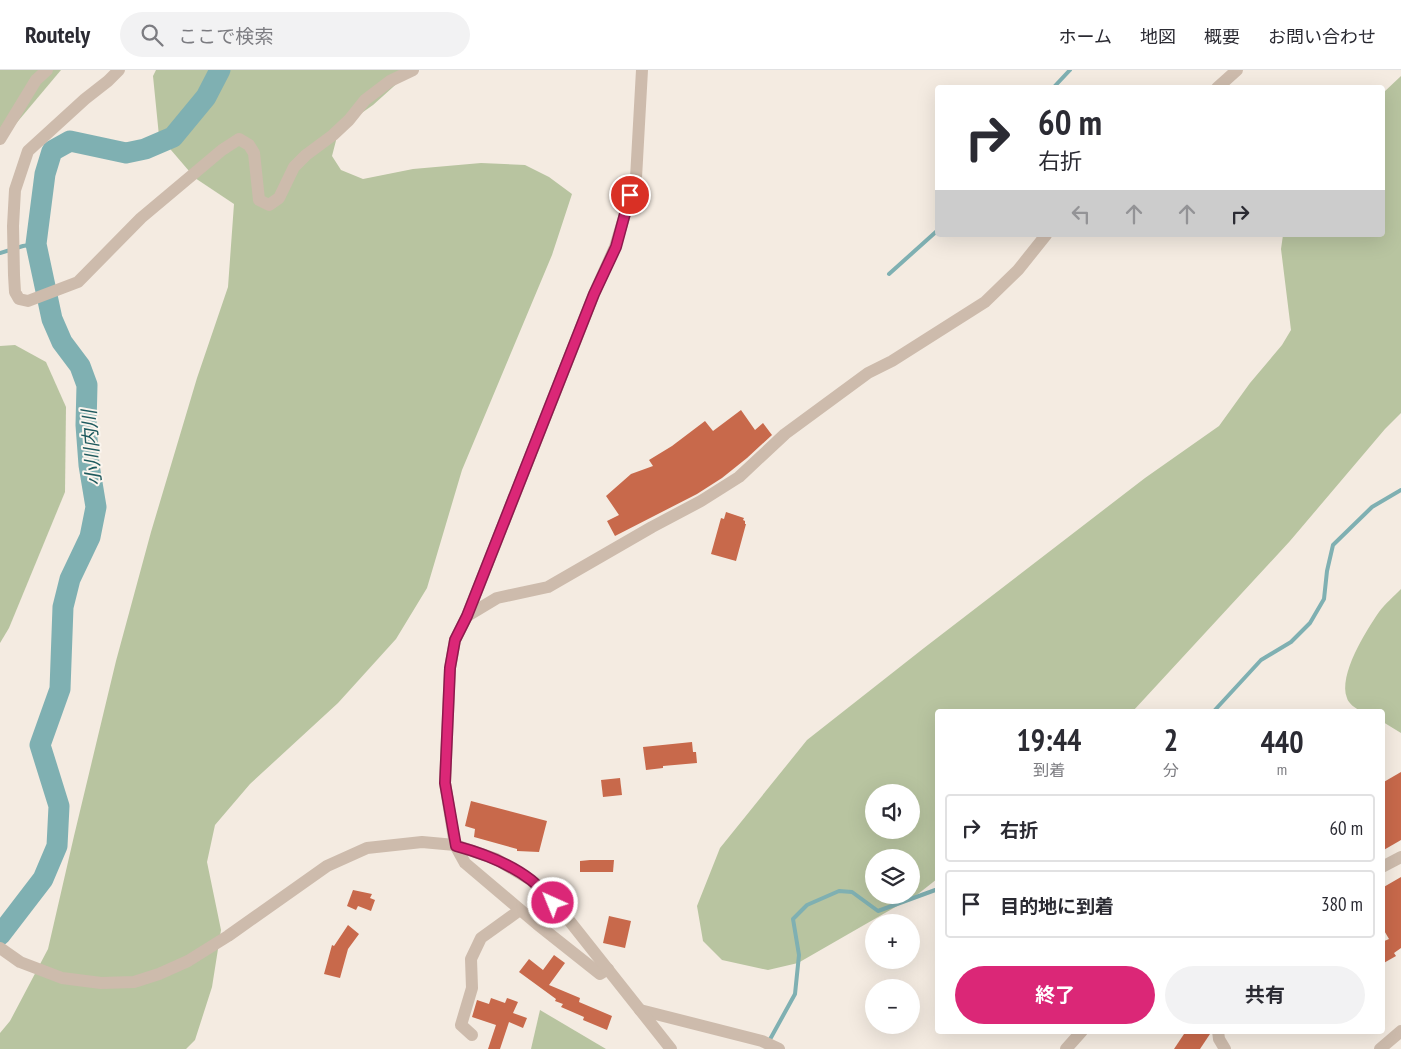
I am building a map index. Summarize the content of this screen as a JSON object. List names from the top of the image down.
{
  "water": ["小川内川"],
  "page": {
    "header": "Routely",
    "search": "ここで検索",
    "nav": [
      "ホーム",
      "地図",
      "概要",
      "お問い合わせ"
    ],
    "turn": ["60 m", "右折"],
    "eta": [
      "19:44",
      "到着",
      "2",
      "分",
      "440",
      "m"
    ],
    "map_buttons": ["+", "−"],
    "list": [
      {
        "name": "右折",
        "value": "60 m"
      },
      {
        "name": "目的地に到着",
        "value": "380 m"
      }
    ],
    "buttons": ["終了", "共有"]
  }
}
